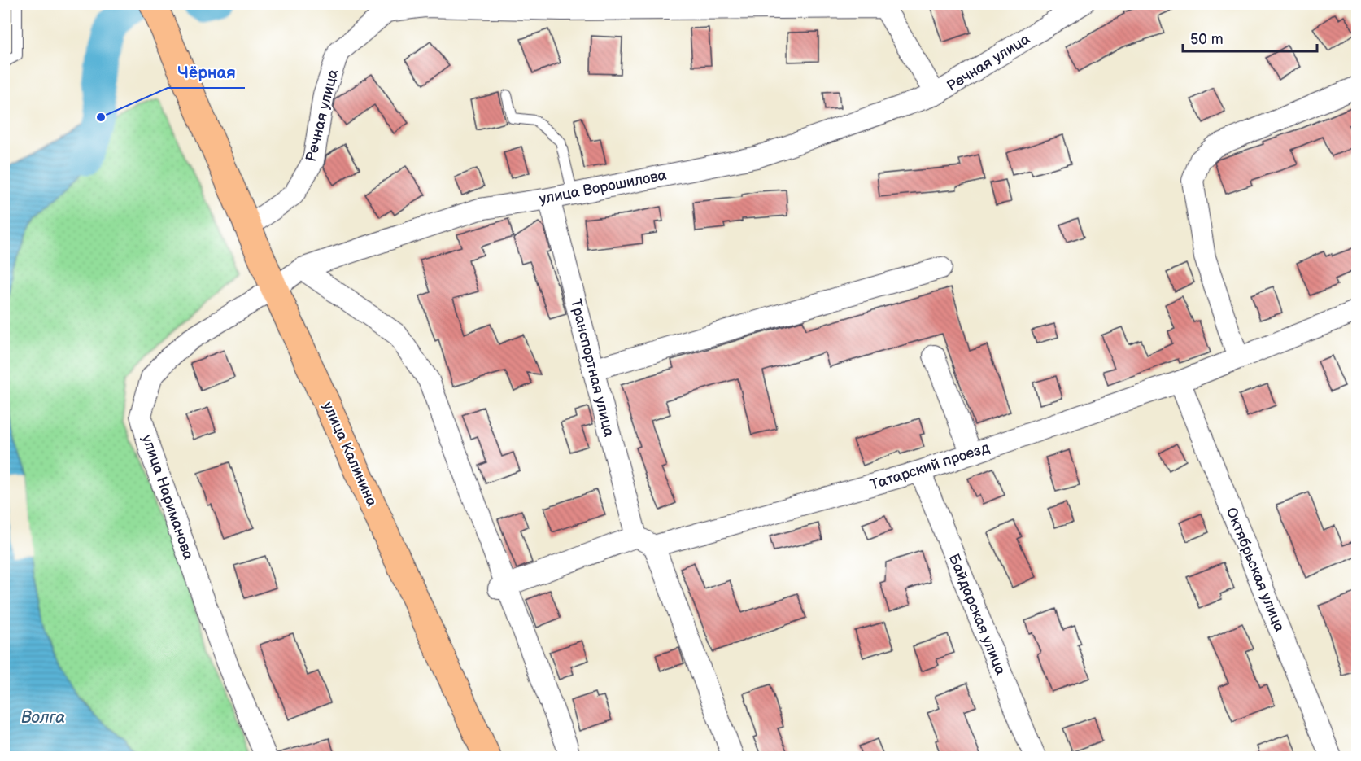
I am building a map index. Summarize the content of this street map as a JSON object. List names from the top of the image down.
{
  "streets": {
    "highway": ["улица Калинина"],
    "street": [
      "Речная улица",
      "улица Ворошилова",
      "Транспортная улица",
      "Татарский проезд",
      "улица Нариманова",
      "Октябрьская улица",
      "Байдарская улица"
    ]
  },
  "crossings": [
    ["Речная улица", "улица Ворошилова"],
    ["Речная улица", "улица Калинина"],
    ["улица Ворошилова", "Транспортная улица"],
    ["улица Ворошилова", "улица Калинина"],
    ["улица Ворошилова", "улица Нариманова"],
    ["улица Калинина", "улица Нариманова"],
    ["Татарский проезд", "Октябрьская улица"],
    ["Татарский проезд", "Байдарская улица"]
  ],
  "water": ["Волга"],
  "places": ["Чёрная"],
  "scale_bar": "50 m"
}
